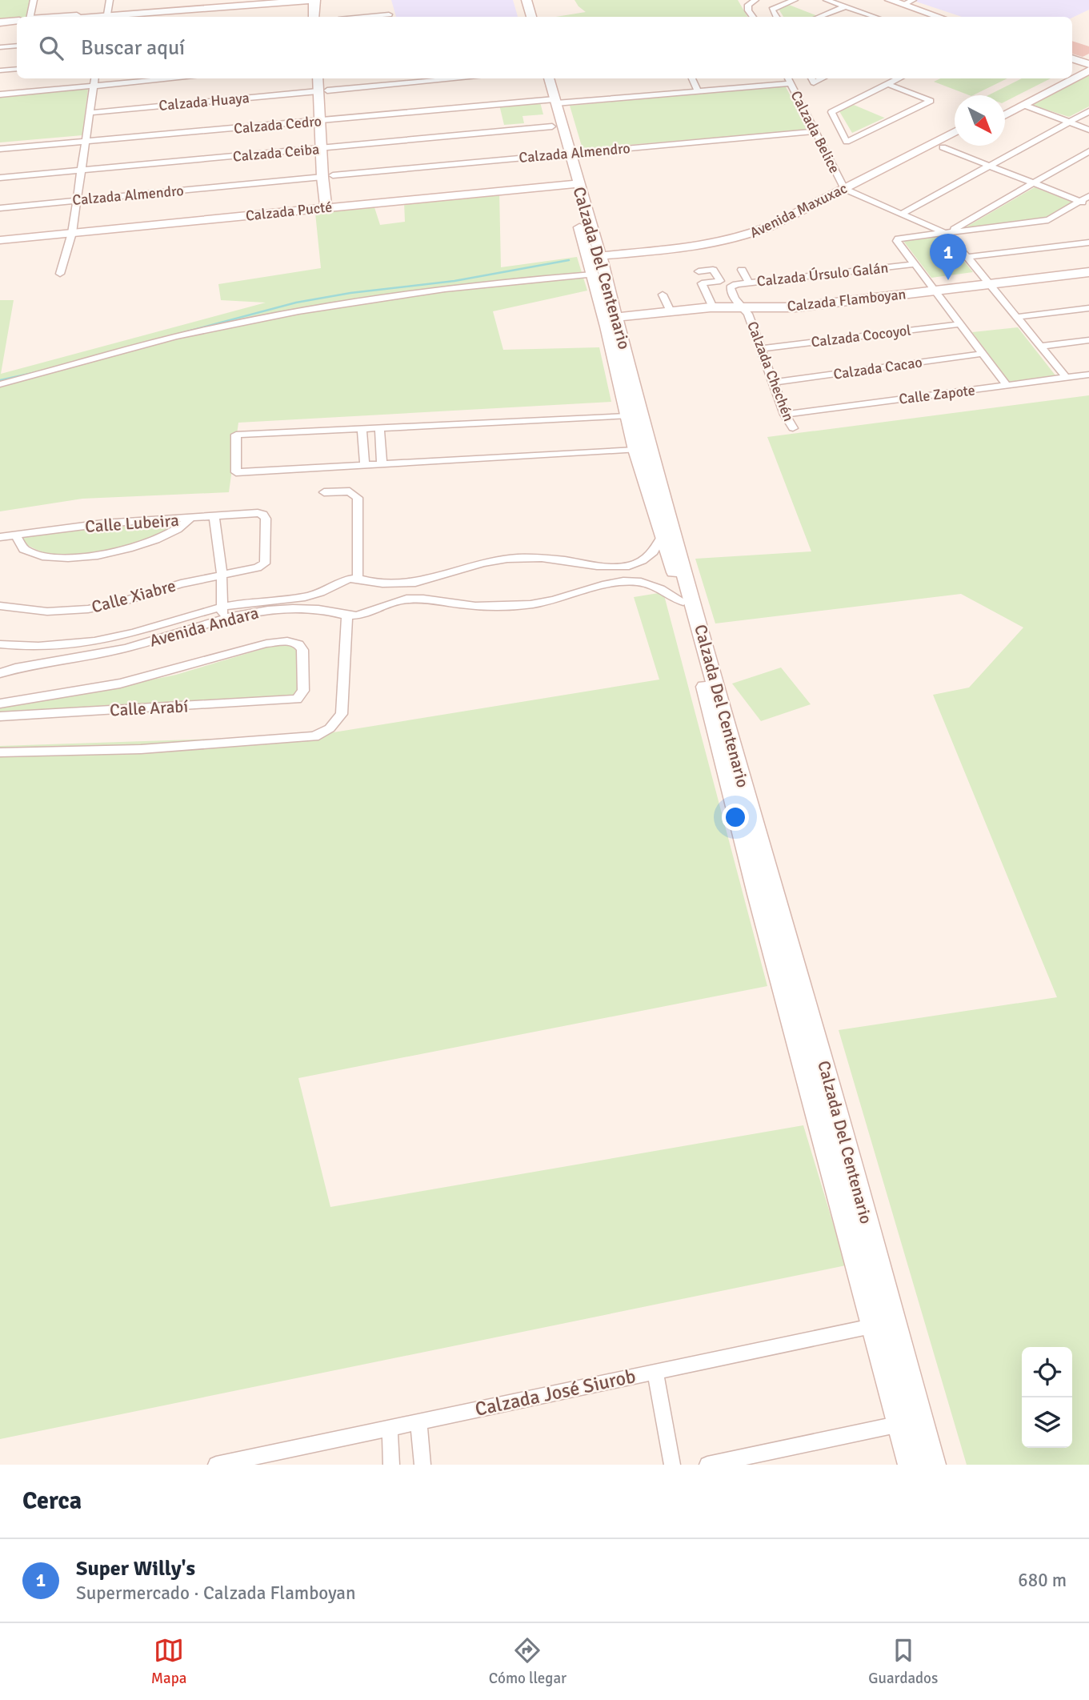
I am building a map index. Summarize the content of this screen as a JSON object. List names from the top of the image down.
{
  "streets": {
    "main road": [
      "Avenida Maxuxac",
      "Calzada Pucté",
      "Calzada Del Centenario",
      "Calzada Flamboyan"
    ],
    "street": [
      "Calzada Huaya",
      "Calzada Cedro",
      "Calzada Belice",
      "Calzada Ceiba",
      "Calzada Almendro",
      "Calzada Úrsulo Galán",
      "Calzada Cocoyol",
      "Calzada Cacao",
      "Calzada Chechén",
      "Calle Zapote",
      "Calle Lubeira",
      "Calle Xiabre",
      "Avenida Andara",
      "Calle Arabí",
      "Calzada José Siurob"
    ]
  },
  "crossings": [
    ["Calzada Cedro", "Calzada Belice"],
    ["Calzada Cedro", "Calzada Del Centenario"],
    ["Calzada Belice", "Calzada Almendro"],
    ["Calzada Belice", "Avenida Maxuxac"],
    ["Calzada Ceiba", "Calzada Del Centenario"],
    ["Calzada Almendro", "Calzada Del Centenario"],
    ["Calzada Pucté", "Calzada Del Centenario"],
    ["Calzada Del Centenario", "Calzada Flamboyan"],
    ["Calzada Del Centenario", "Avenida Andara"],
    ["Calzada Del Centenario", "Calzada José Siurob"],
    ["Calzada Úrsulo Galán", "Calzada Chechén"],
    ["Calzada Flamboyan", "Calzada Chechén"],
    ["Calzada Cocoyol", "Calzada Chechén"],
    ["Calzada Cacao", "Calzada Chechén"],
    ["Calzada Chechén", "Calle Zapote"],
    ["Calle Lubeira", "Calle Xiabre"]
  ],
  "north": "bottom right",
  "page": {
    "search": "Buscar aquí",
    "pins": "1",
    "heading": "Cerca",
    "list": [
      {
        "mark": "1",
        "name": "Super Willy's",
        "note": "Supermercado · Calzada Flamboyan",
        "value": "680 m"
      }
    ],
    "nav": ["Mapa", "Cómo llegar", "Guardados"]
  }
}
